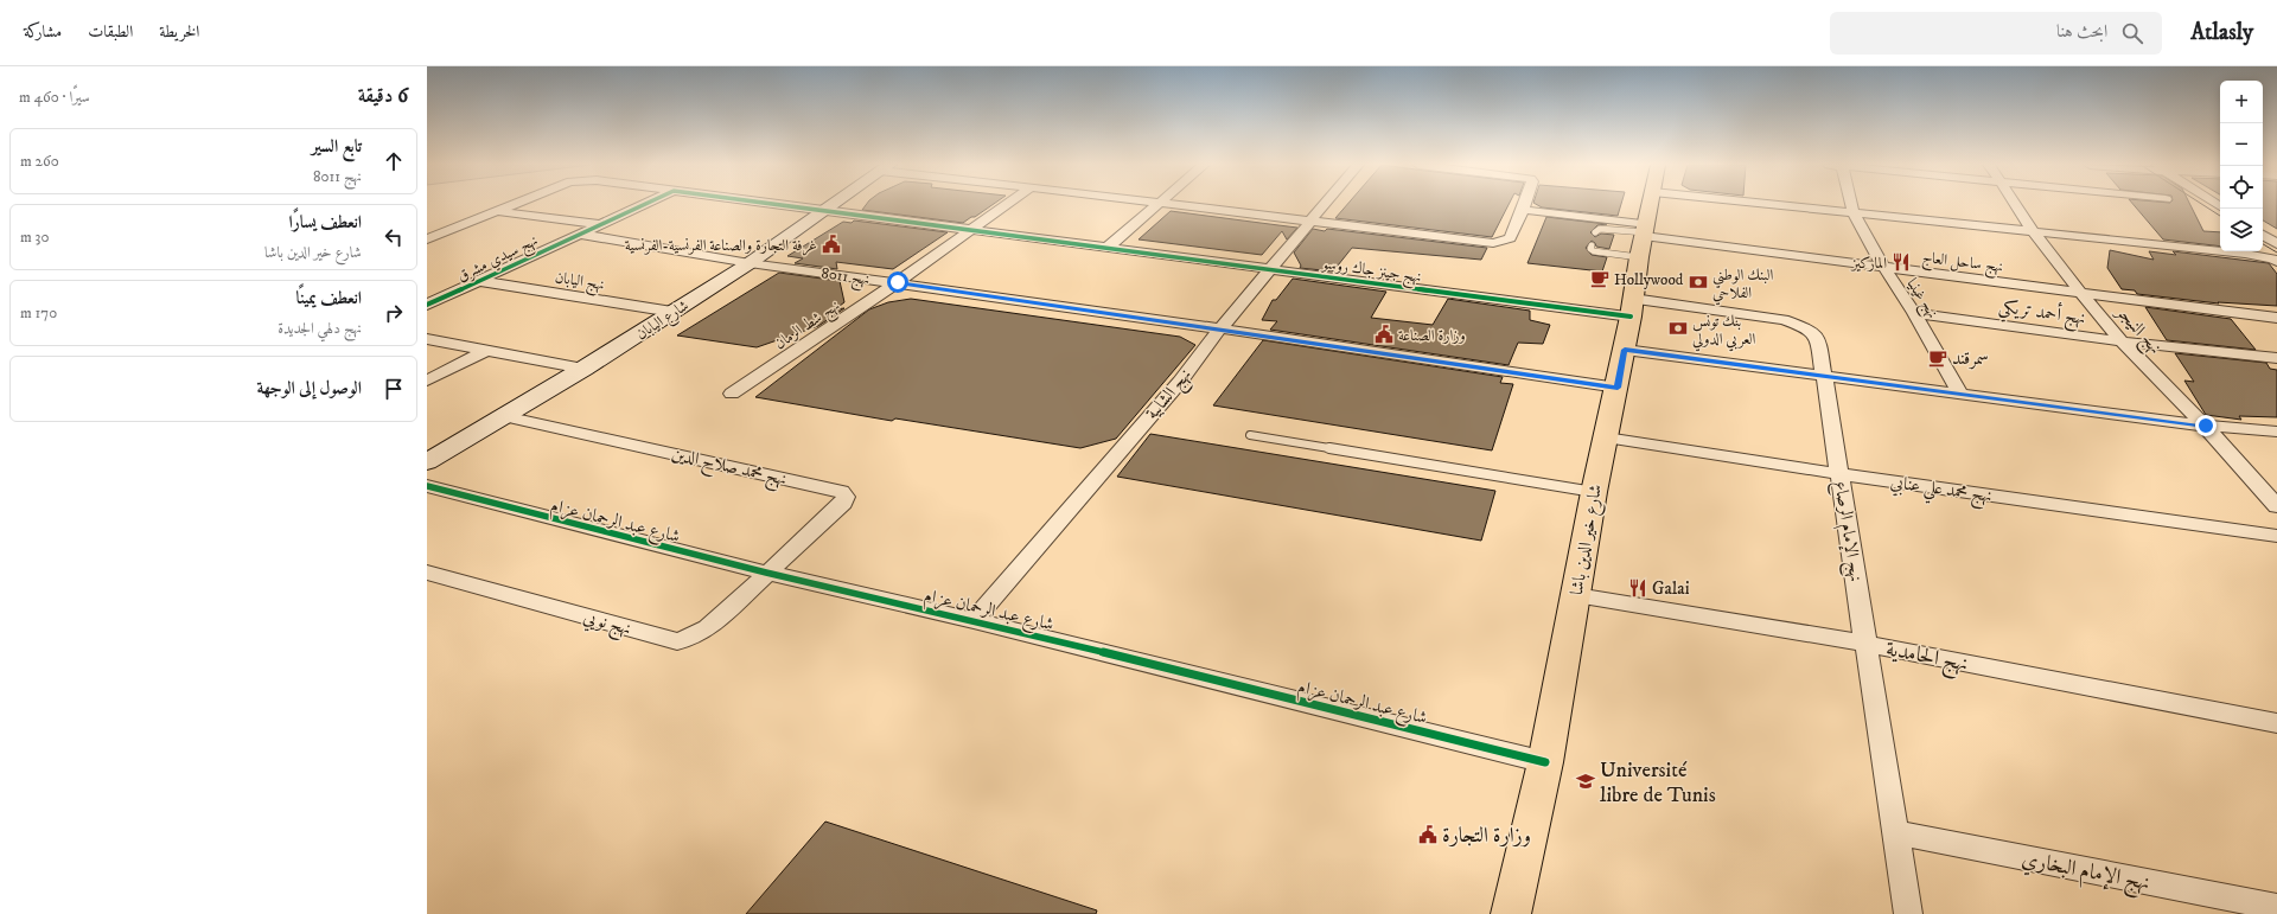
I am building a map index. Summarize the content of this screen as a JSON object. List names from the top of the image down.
{
  "streets": {
    "main road": ["شارع خير الدين باشا"],
    "street": [
      "نهج سيدي مشرق",
      "نهج ساحل العاج",
      "نهج جينز جاك روسو",
      "نهج 8011",
      "نهج اليابان",
      "نهج غينيا",
      "نهج أحمد تريكي",
      "شارع اليابان",
      "نهج شط الرمان",
      "نهج النيجر",
      "نهج الشابية",
      "نهج محمد صلاح الدين",
      "نهج محمد علي عنابي",
      "شارع عبد الرحمان عزام",
      "نهج الإمام الرصاع",
      "نهج نويي",
      "نهج الحامدية",
      "نهج الإمام البخاري"
    ]
  },
  "crossings": [
    ["نهج سيدي مشرق", "نهج 8011"],
    ["نهج سيدي مشرق", "نهج اليابان"],
    ["نهج ساحل العاج", "نهج غينيا"],
    ["نهج ساحل العاج", "نهج النيجر"],
    ["نهج ساحل العاج", "شارع خير الدين باشا"],
    ["نهج جينز جاك روسو", "شارع اليابان"],
    ["نهج جينز جاك روسو", "نهج شط الرمان"],
    ["نهج جينز جاك روسو", "نهج الشابية"],
    ["نهج جينز جاك روسو", "نهج الإمام الرصاع"],
    ["نهج جينز جاك روسو", "شارع خير الدين باشا"],
    ["نهج 8011", "شارع اليابان"],
    ["نهج 8011", "نهج شط الرمان"],
    ["نهج 8011", "نهج الشابية"],
    ["نهج 8011", "شارع خير الدين باشا"],
    ["نهج اليابان", "شارع اليابان"],
    ["نهج غينيا", "نهج أحمد تريكي"],
    ["نهج أحمد تريكي", "نهج النيجر"],
    ["شارع اليابان", "نهج محمد صلاح الدين"],
    ["نهج الشابية", "شارع عبد الرحمان عزام"],
    ["نهج محمد صلاح الدين", "شارع عبد الرحمان عزام"],
    ["نهج محمد صلاح الدين", "نهج نويي"],
    ["نهج محمد علي عنابي", "نهج الإمام الرصاع"],
    ["نهج محمد علي عنابي", "شارع خير الدين باشا"],
    ["شارع عبد الرحمان عزام", "شارع خير الدين باشا"],
    ["شارع عبد الرحمان عزام", "نهج نويي"],
    ["نهج الإمام الرصاع", "شارع خير الدين باشا"],
    ["نهج الإمام الرصاع", "نهج الحامدية"],
    ["نهج الإمام الرصاع", "نهج الإمام البخاري"],
    ["شارع خير الدين باشا", "نهج الحامدية"]
  ],
  "places": {
    "public building": ["غرفة التجارة والصناعة الفرنسية-الفرنسية", "وزارة الصناعة", "وزارة التجارة"],
    "restaurant": ["الماركيز", "Galai"],
    "cafe": ["Hollywood", "سمرقند"],
    "bank": ["البنك الوطني الفلاحي", "بنك تونس العربي الدولي"],
    "school or university": ["Université libre de Tunis"]
  },
  "page": {
    "header": "Atlasly",
    "search": "ابحث هنا",
    "nav": ["الخريطة", "الطبقات", "مشاركة"],
    "heading": ["6 دقيقة", "سيرًا · 460 m"],
    "map_buttons": ["+", "−"],
    "list": [
      ["تابع السير", "نهج 8011", "260 m"],
      ["انعطف يسارًا", "شارع خير الدين باشا", "30 m"],
      ["انعطف يمينًا", "نهج دلهي الجديدة", "170 m"],
      "الوصول إلى الوجهة"
    ]
  }
}
